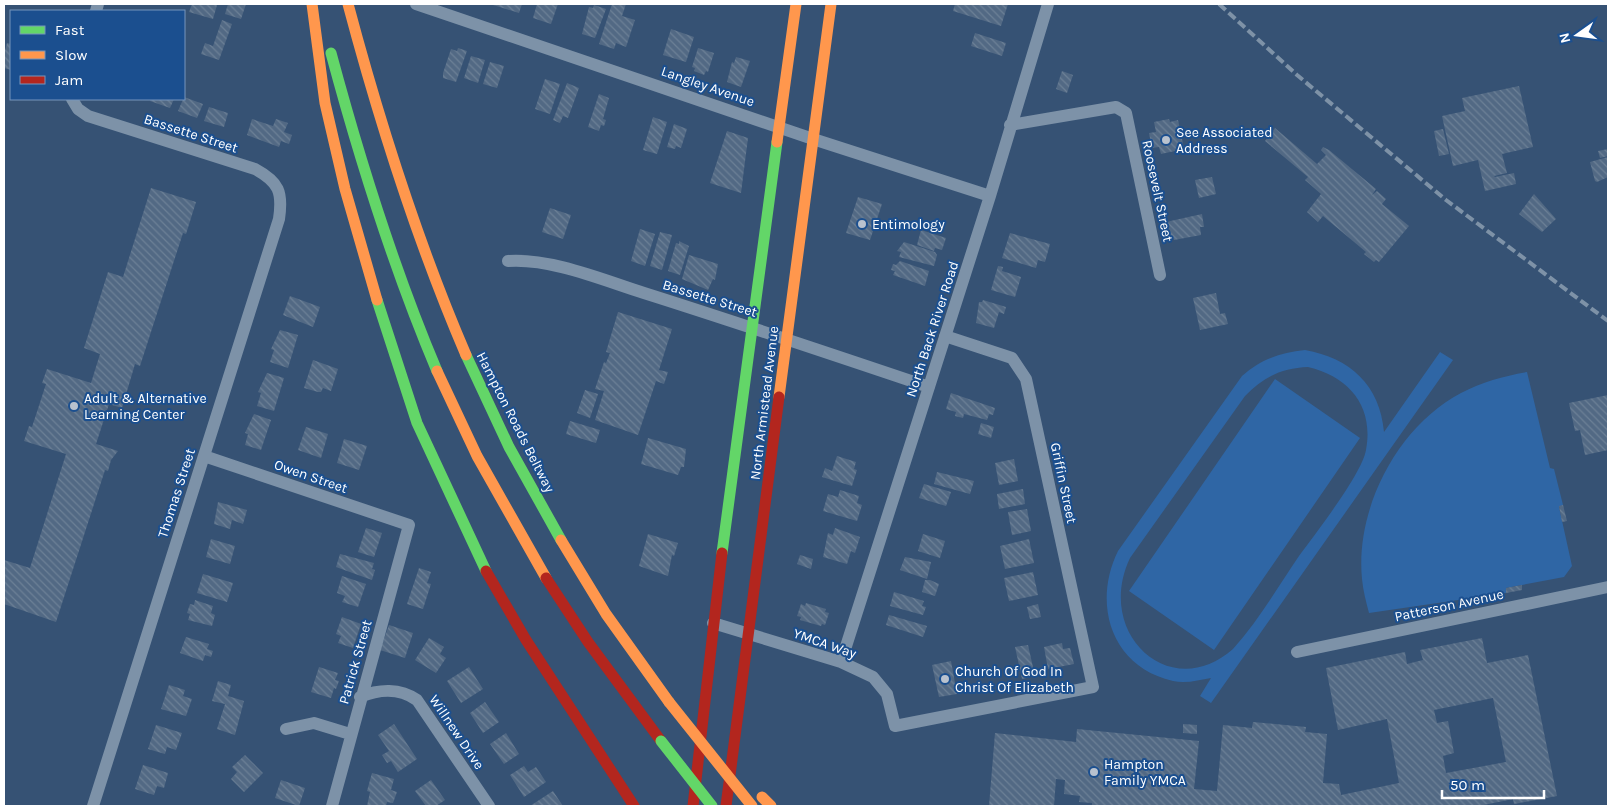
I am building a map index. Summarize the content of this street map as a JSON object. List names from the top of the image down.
{
  "streets": {
    "main road": ["North Armistead Avenue", "Hampton Roads Beltway"],
    "street": [
      "Langley Avenue",
      "Bassette Street",
      "Roosevelt Street",
      "North Back River Road",
      "Owen Street",
      "Griffin Street",
      "Thomas Street",
      "Patterson Avenue",
      "YMCA Way",
      "Patrick Street",
      "Willnew Drive"
    ]
  },
  "crossings": [
    ["Langley Avenue", "North Back River Road"],
    ["Langley Avenue", "North Armistead Avenue"],
    ["Bassette Street", "North Back River Road"],
    ["Bassette Street", "North Armistead Avenue"],
    ["Bassette Street", "Thomas Street"],
    ["Roosevelt Street", "North Back River Road"],
    ["North Back River Road", "Griffin Street"],
    ["North Back River Road", "YMCA Way"],
    ["North Armistead Avenue", "YMCA Way"],
    ["Owen Street", "Thomas Street"],
    ["Owen Street", "Patrick Street"],
    ["Griffin Street", "YMCA Way"],
    ["Patrick Street", "Willnew Drive"]
  ],
  "places": [
    "See Associated Address",
    "Entimology",
    "Adult & Alternative Learning Center",
    "Church Of God In Christ Of Elizabeth",
    "Hampton Family YMCA"
  ],
  "legend": ["Fast", "Slow", "Jam"],
  "scale_bar": "50 m",
  "north": "left"
}
